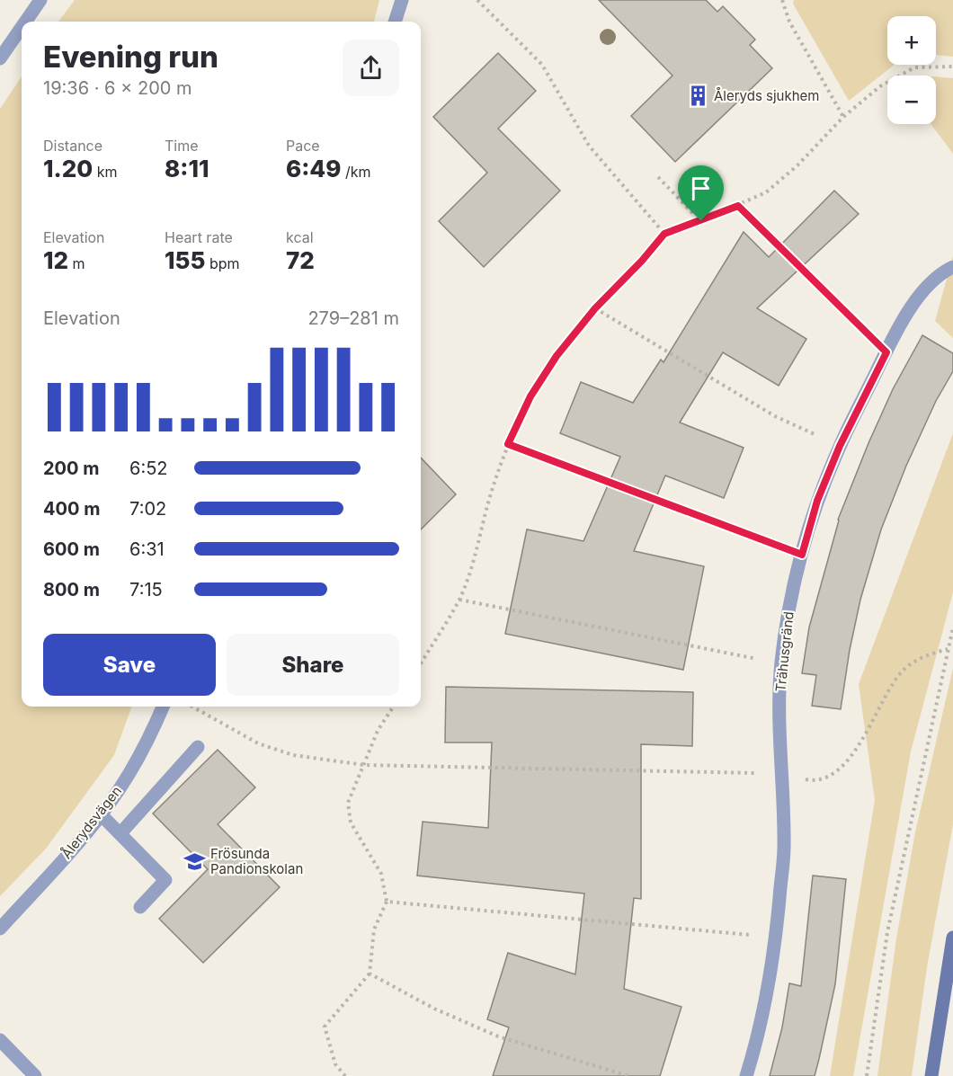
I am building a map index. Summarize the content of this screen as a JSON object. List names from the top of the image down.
{
  "streets": {
    "street": ["Trähusgränd", "Ålerydsvägen"]
  },
  "places": {
    "building": ["Åleryds sjukhem"],
    "school or university": ["Frösunda Pandionskolan"]
  },
  "page": {
    "map_buttons": ["+", "−"],
    "heading": ["Evening run", "19:36 · 6 × 200 m"],
    "stats": [
      ["Distance", "1.20 km"],
      ["Time", "8:11"],
      ["Pace", "6:49 /km"],
      ["Elevation", "12 m"],
      ["Heart rate", "155 bpm"],
      ["kcal", "72"]
    ],
    "chart": ["Elevation", "279–281 m"],
    "list": [
      {
        "name": "200 m",
        "note": "6:52"
      },
      {
        "name": "400 m",
        "note": "7:02"
      },
      {
        "name": "600 m",
        "note": "6:31"
      },
      {
        "name": "800 m",
        "note": "7:15"
      }
    ],
    "buttons": ["Save", "Share"]
  }
}
